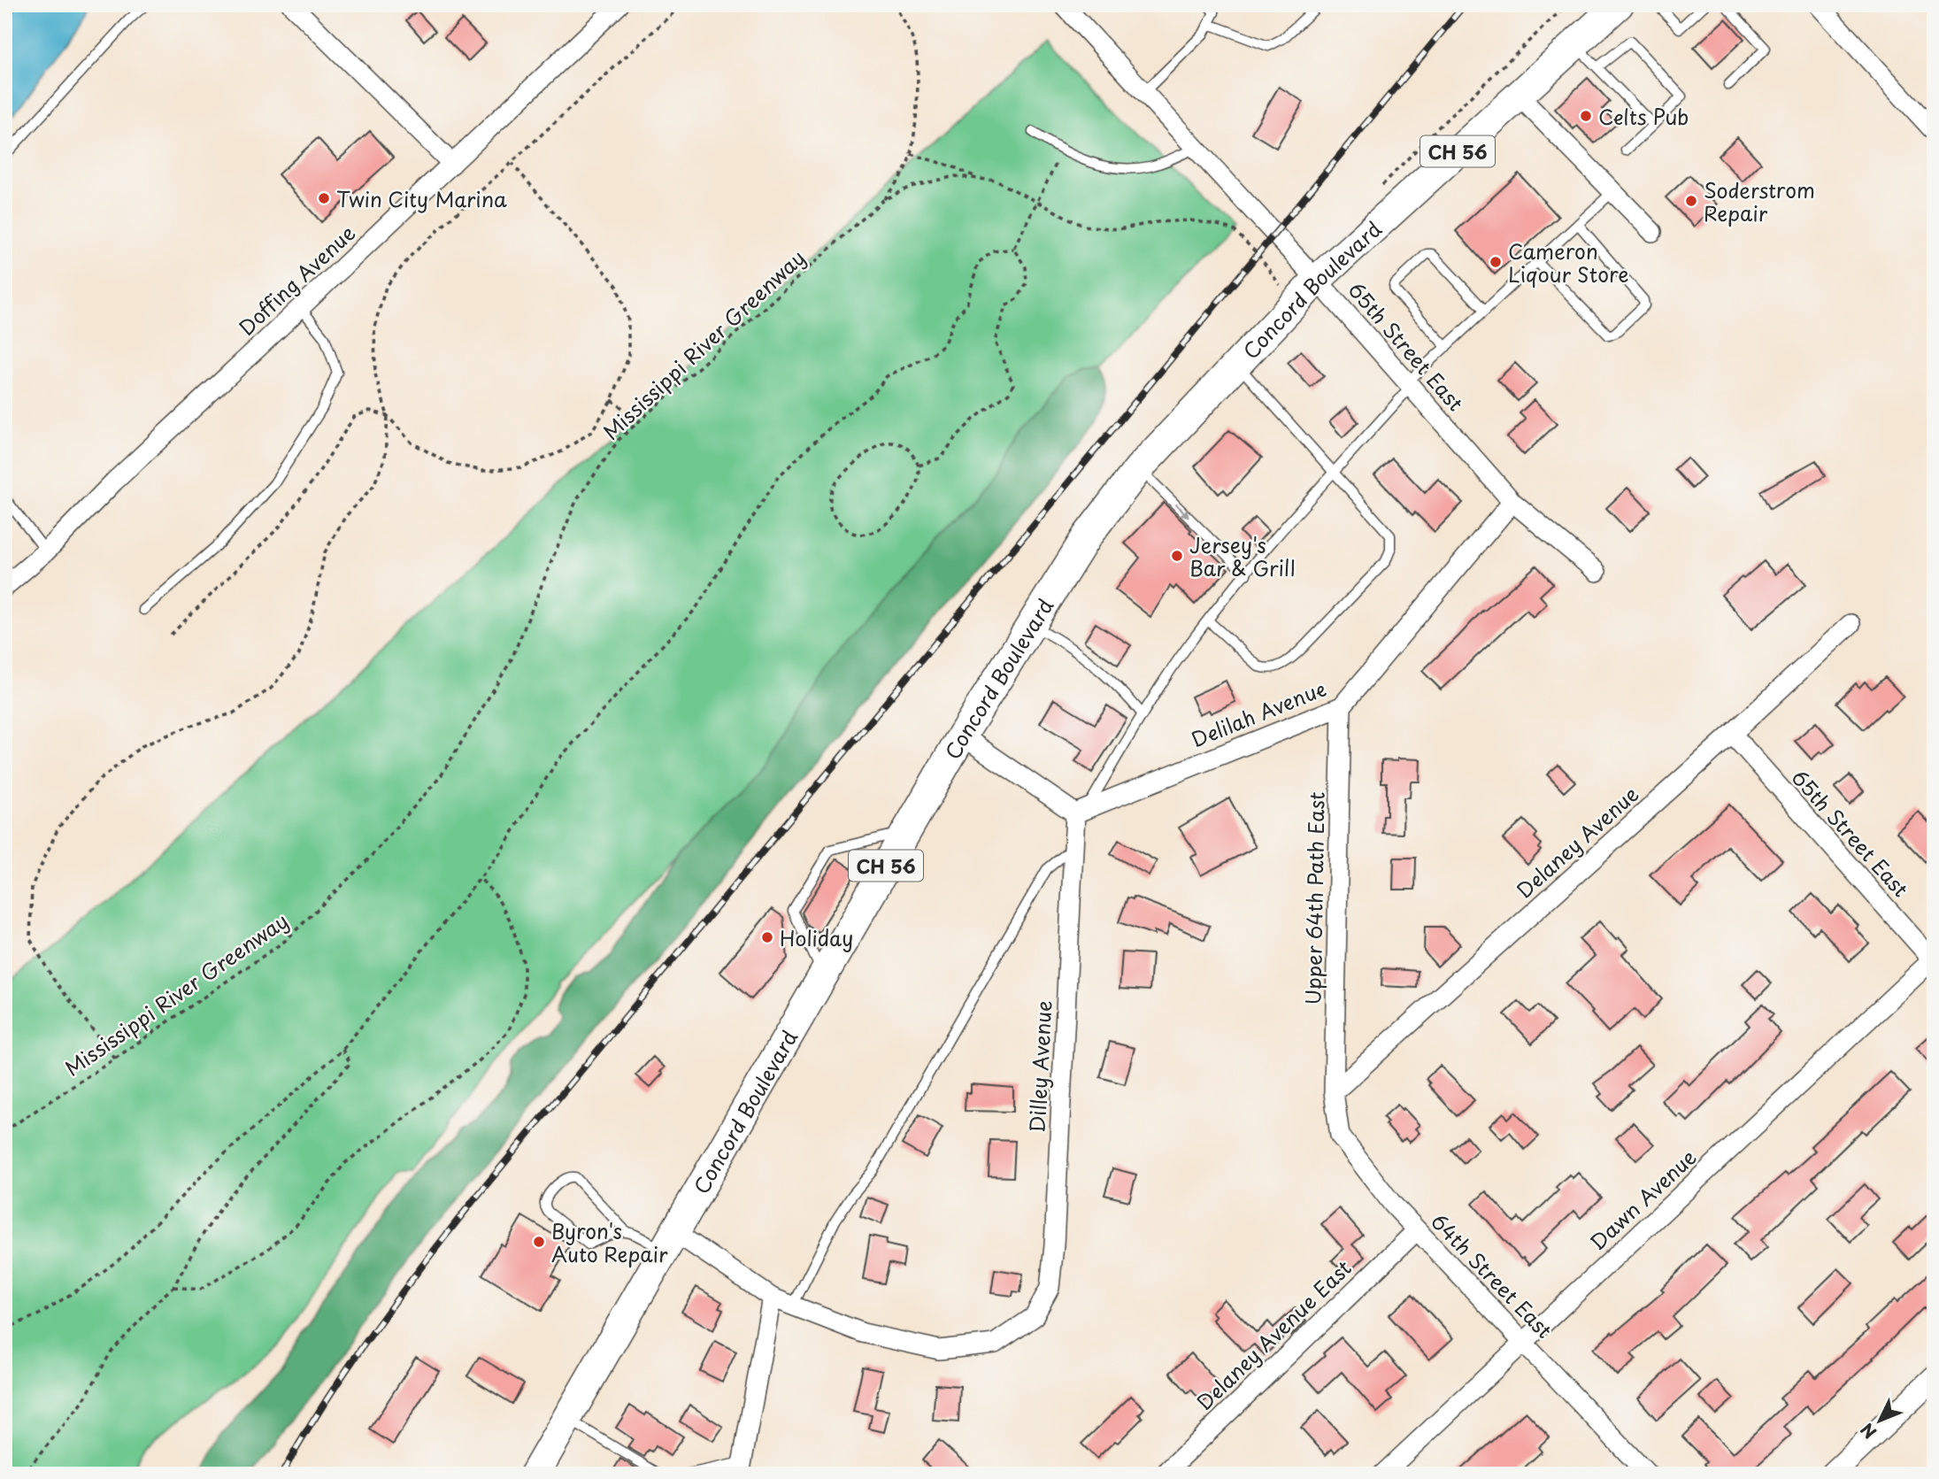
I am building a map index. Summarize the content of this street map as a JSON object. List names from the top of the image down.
{
  "streets": {
    "main road": ["CH 56", "Concord Boulevard"],
    "street": [
      "Doffing Avenue",
      "65th Street East",
      "Delilah Avenue",
      "Delaney Avenue",
      "Upper 64th Path East",
      "Dilley Avenue",
      "Dawn Avenue",
      "64th Street East",
      "Delaney Avenue East"
    ],
    "path": ["Mississippi River Greenway"]
  },
  "crossings": [
    ["Concord Boulevard", "Mississippi River Greenway"],
    ["Concord Boulevard", "65th Street East"],
    ["Mississippi River Greenway", "65th Street East"],
    ["65th Street East", "Delilah Avenue"],
    ["65th Street East", "Delaney Avenue"],
    ["65th Street East", "Dawn Avenue"],
    ["Delilah Avenue", "Upper 64th Path East"],
    ["Delilah Avenue", "Dilley Avenue"],
    ["Delaney Avenue", "Upper 64th Path East"],
    ["Delaney Avenue", "64th Street East"],
    ["Upper 64th Path East", "64th Street East"],
    ["Dawn Avenue", "64th Street East"],
    ["64th Street East", "Delaney Avenue East"]
  ],
  "places": [
    "Celts Pub",
    "Twin City Marina",
    "Soderstrom Repair",
    "Cameron Liqour Store",
    "Jersey's Bar & Grill",
    "Holiday",
    "Byron's Auto Repair"
  ],
  "north": "bottom left"
}
